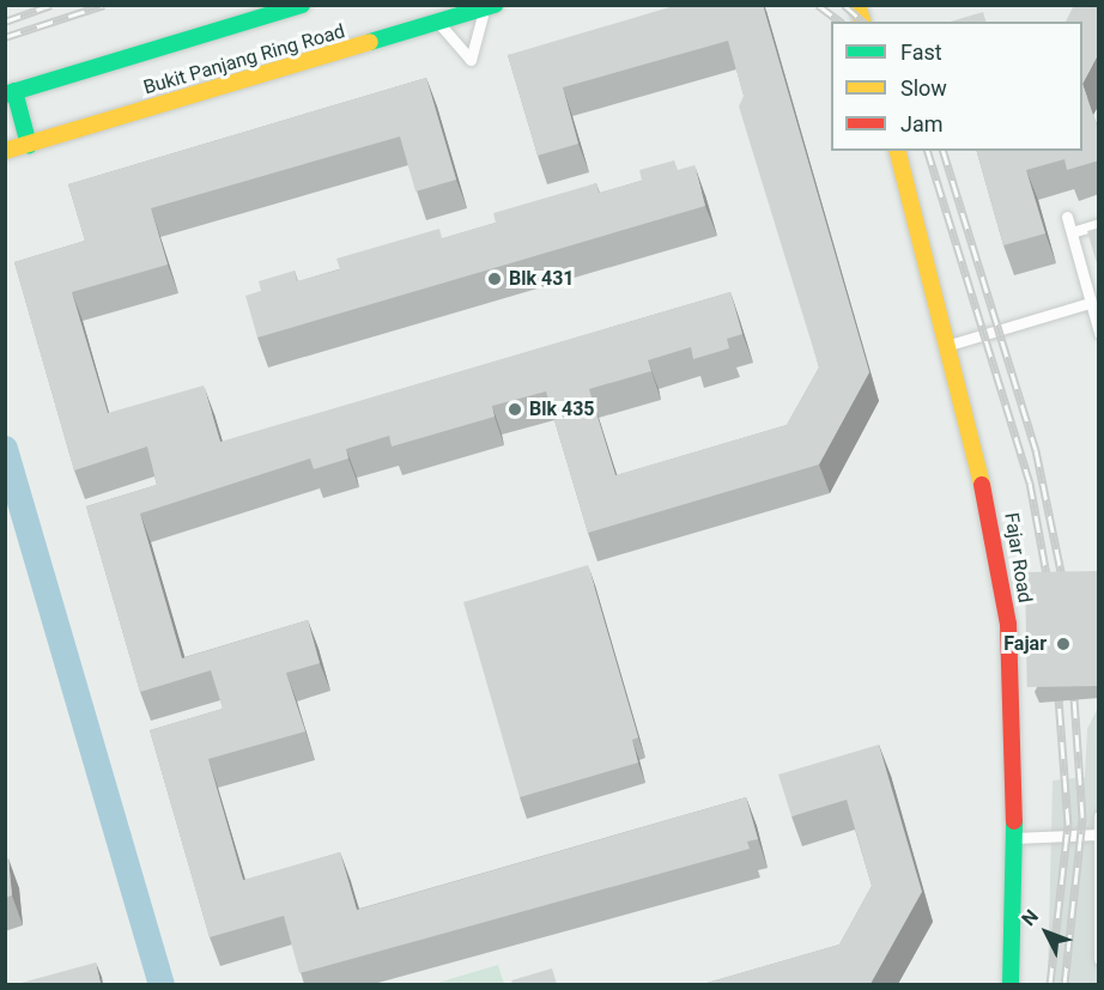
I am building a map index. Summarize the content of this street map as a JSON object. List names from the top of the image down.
{
  "streets": {
    "street": ["Bukit Panjang Ring Road", "Fajar Road"]
  },
  "places": ["Blk 431", "Blk 435", "Fajar"],
  "legend": ["Fast", "Slow", "Jam"],
  "north": "top left"
}
